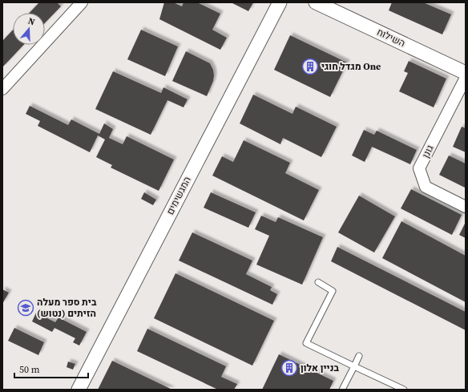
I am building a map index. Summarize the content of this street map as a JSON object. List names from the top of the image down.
{
  "streets": {
    "street": ["השילוח", "גונן", "המגשימים"]
  },
  "places": {
    "building": ["מגדל חוגי One", "בניין אלון"],
    "school or university": ["בית ספר מעלה הזיתים (נטוש)"]
  },
  "scale_bar": "50 m",
  "north": "top"
}
